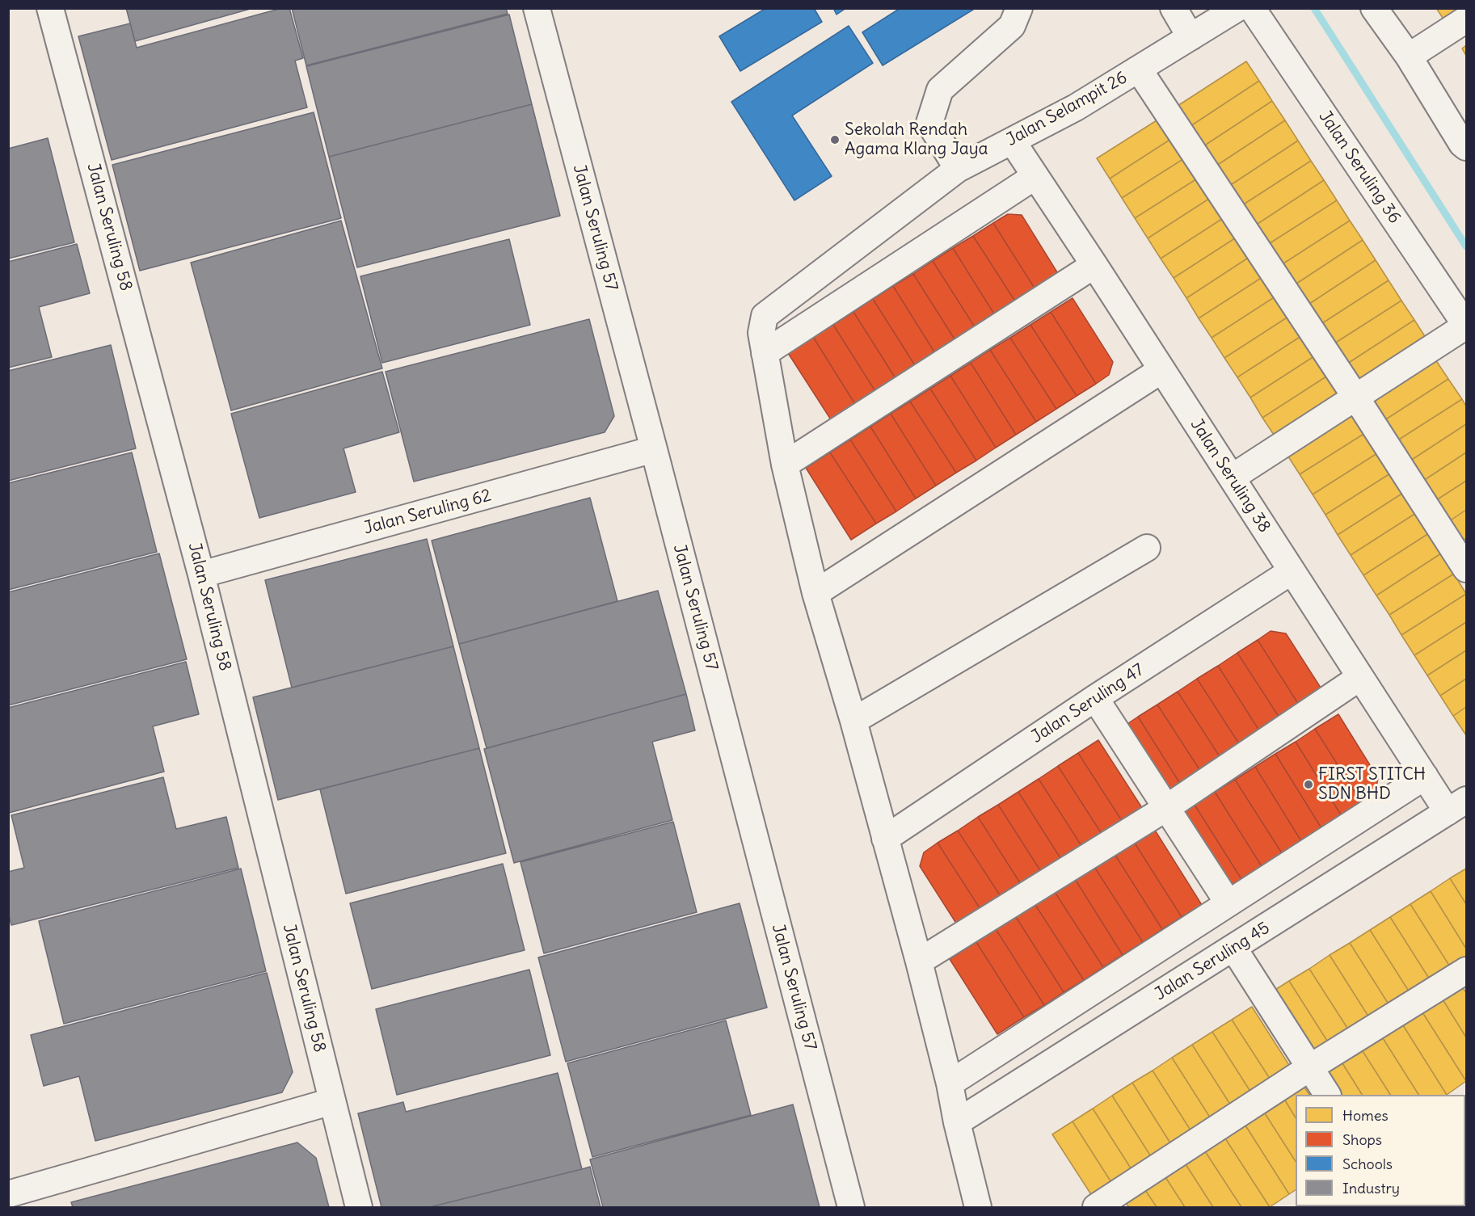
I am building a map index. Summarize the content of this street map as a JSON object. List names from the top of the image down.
{
  "streets": {
    "street": [
      "Jalan Selampit 26",
      "Jalan Seruling 36",
      "Jalan Seruling 58",
      "Jalan Seruling 57",
      "Jalan Seruling 38",
      "Jalan Seruling 62",
      "Jalan Seruling 47",
      "Jalan Seruling 45"
    ]
  },
  "crossings": [
    ["Jalan Selampit 26", "Jalan Seruling 38"],
    ["Jalan Seruling 58", "Jalan Seruling 62"],
    ["Jalan Seruling 57", "Jalan Seruling 62"],
    ["Jalan Seruling 38", "Jalan Seruling 47"],
    ["Jalan Seruling 38", "Jalan Seruling 45"]
  ],
  "places": ["Sekolah Rendah Agama Klang Jaya", "FIRST STITCH SDN BHD"],
  "legend": [
    "Homes",
    "Shops",
    "Schools",
    "Industry"
  ]
}
